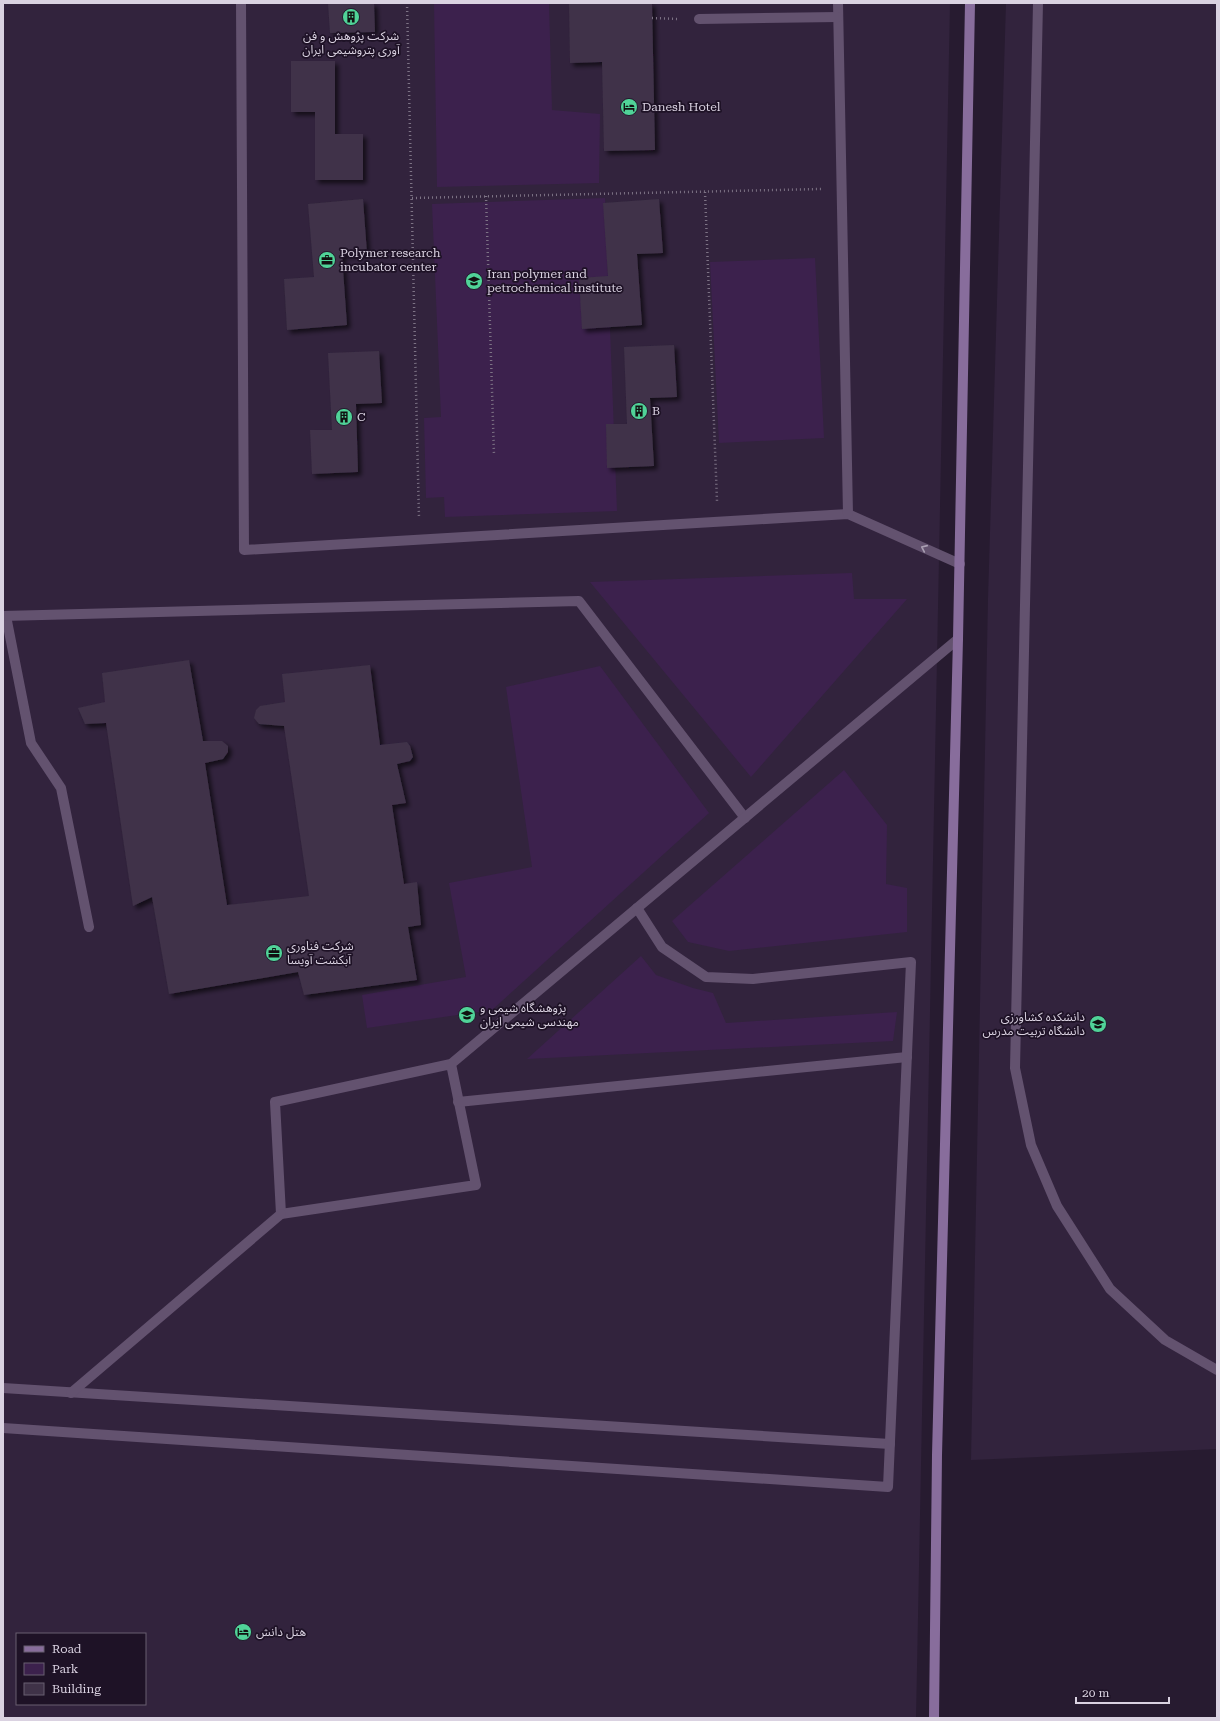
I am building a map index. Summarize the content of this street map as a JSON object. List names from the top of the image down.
{
  "places": {
    "building": ["شرکت پژوهش و فن آوری پتروشیمی ایران", "B", "C"],
    "hotel": ["Danesh Hotel", "هتل دانش"],
    "office": ["Polymer research incubator center", "شرکت فناوری آبکشت آویسا"],
    "school or university": ["Iran polymer and petrochemical institute", "پژوهشگاه شیمی و مهندسی شیمی ایران", "دانشکده کشاورزی دانشگاه تربیت مدرس"]
  },
  "legend": ["Road", "Park", "Building"],
  "scale_bar": "20 m"
}
